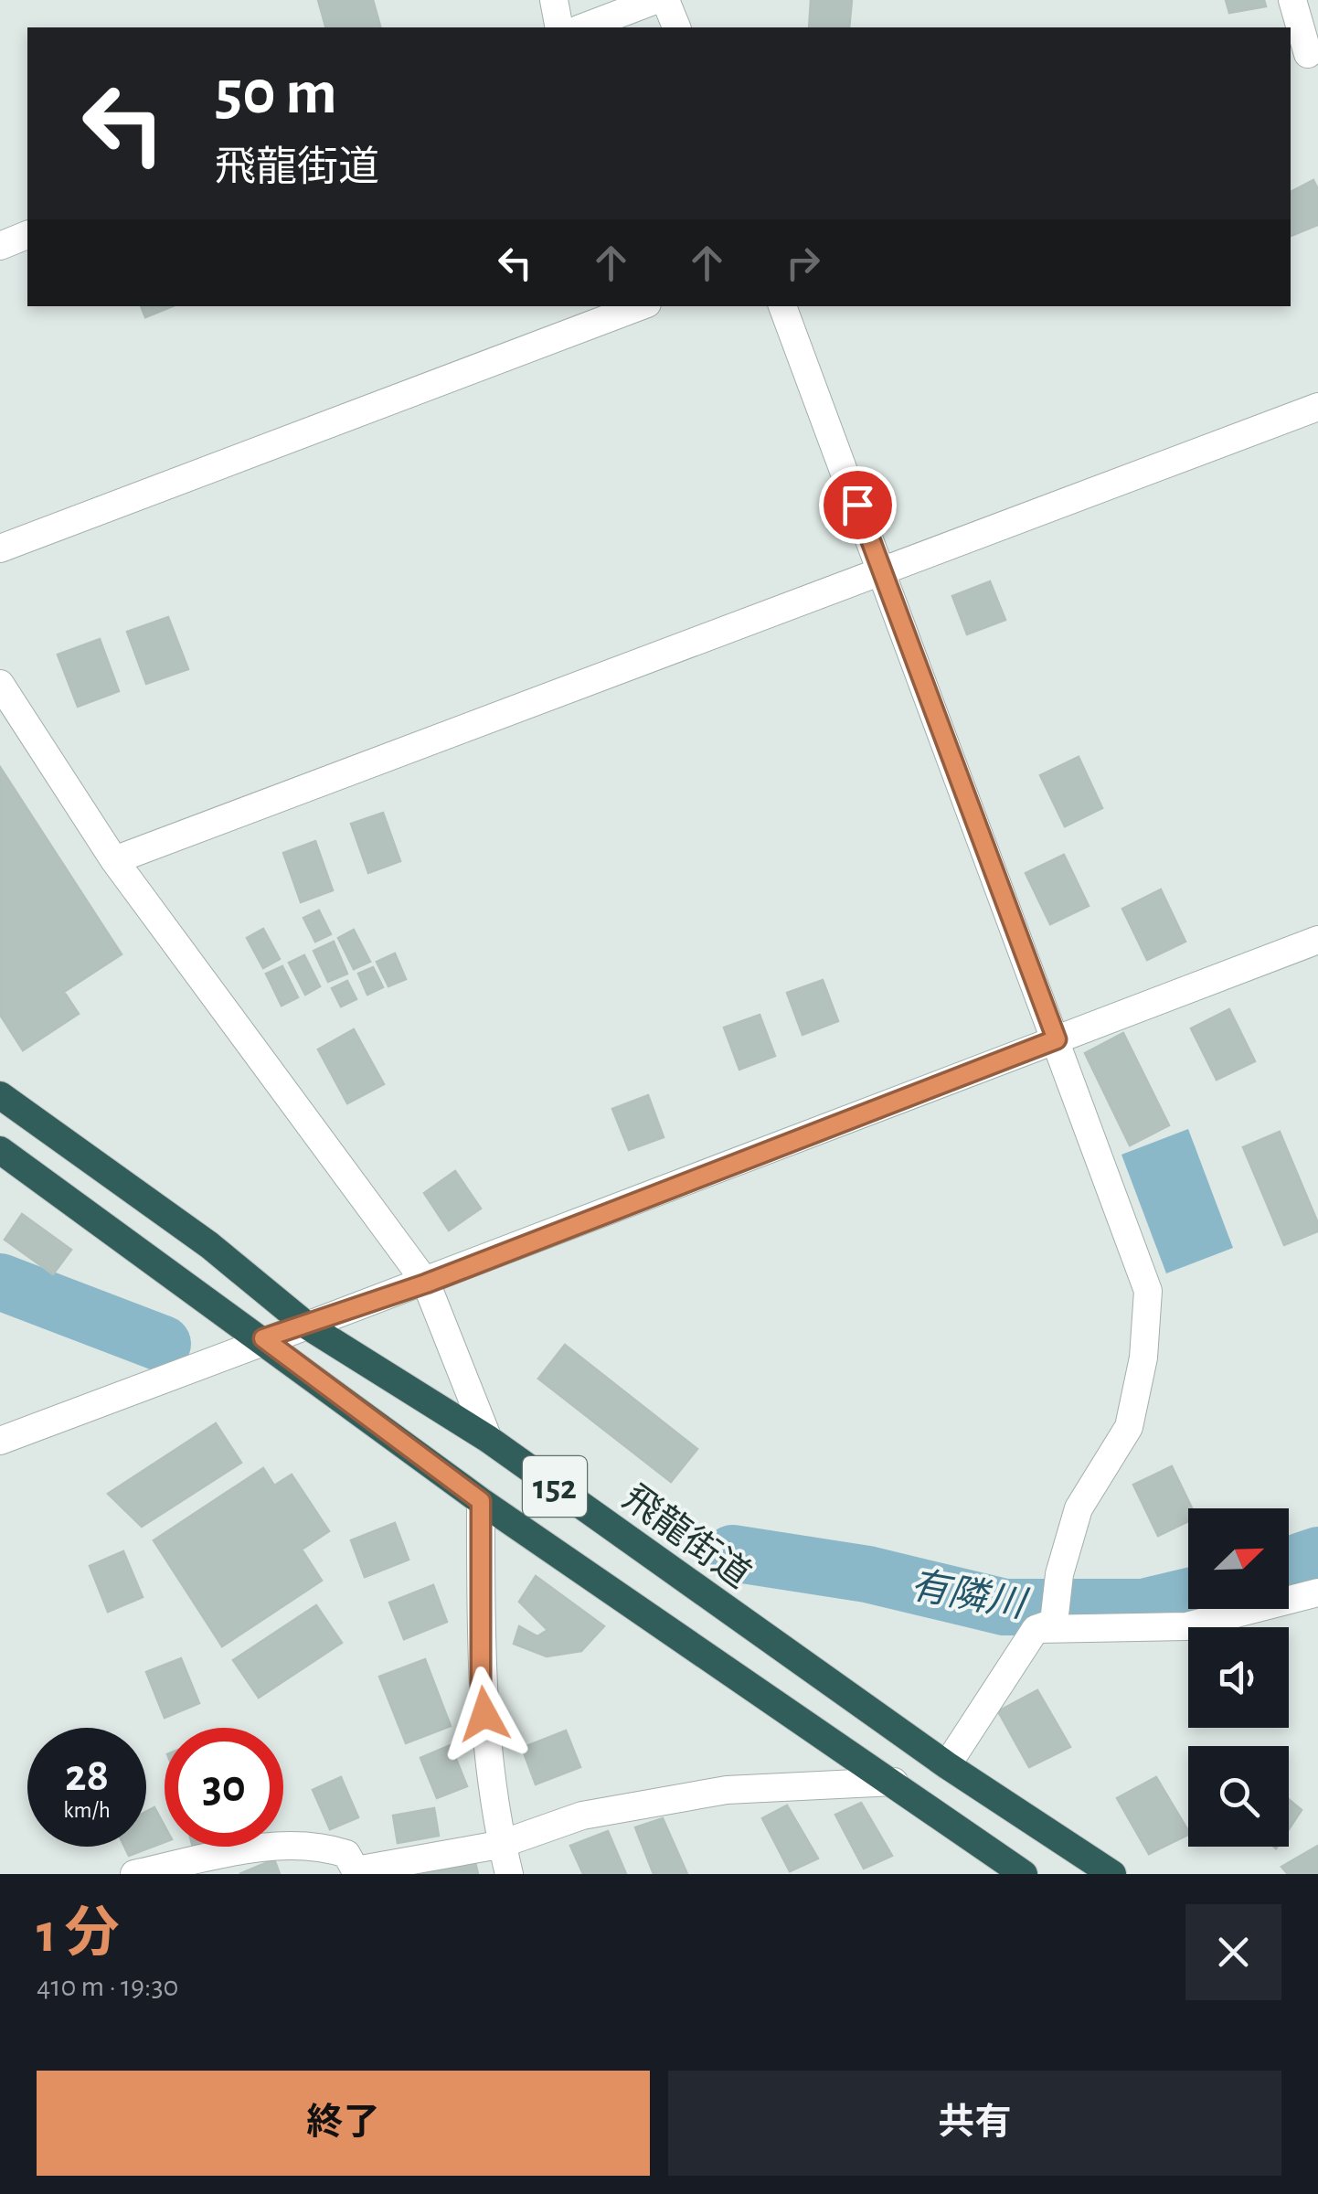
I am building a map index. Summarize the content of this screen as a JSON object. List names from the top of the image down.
{
  "streets": {
    "highway": ["152", "飛龍街道"]
  },
  "water": ["有隣川"],
  "north": "top right",
  "page": {
    "turn": ["50 m", "飛龍街道"],
    "speed": "28 km/h",
    "limit": "30",
    "heading": ["1 分", "410 m · 19:30"],
    "buttons": ["終了", "共有"]
  }
}
